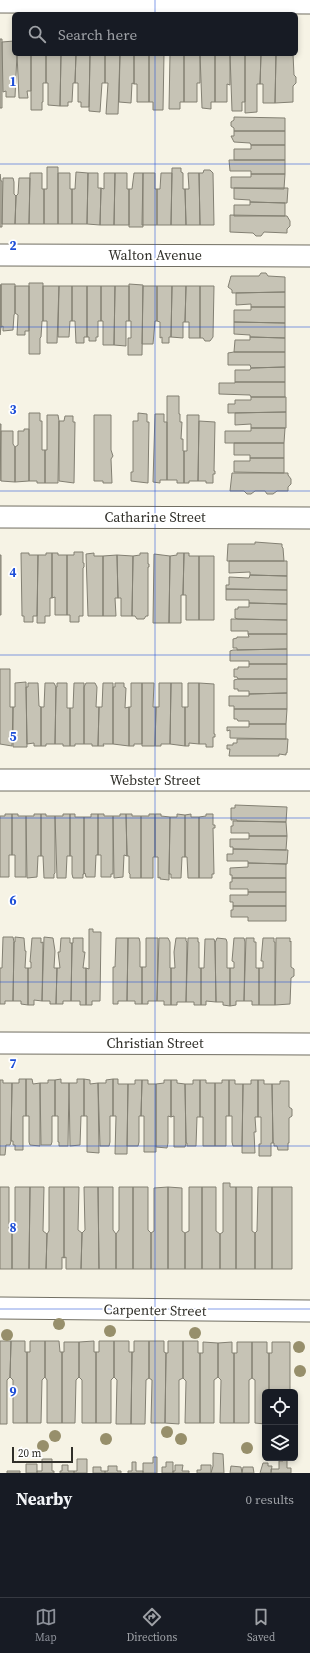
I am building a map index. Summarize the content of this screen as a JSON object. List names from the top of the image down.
{
  "streets": {
    "street": [
      "Walton Avenue",
      "Catharine Street",
      "Webster Street",
      "Christian Street",
      "Carpenter Street"
    ]
  },
  "scale_bar": "20 m",
  "page": {
    "search": "Search here",
    "scale": "20 m",
    "heading": ["Nearby", "0 results"],
    "nav": ["Map", "Directions", "Saved"]
  },
  "grid": {
    "rows": [
      "1",
      "2",
      "3",
      "4",
      "5",
      "6",
      "7",
      "8",
      "9"
    ]
  }
}
